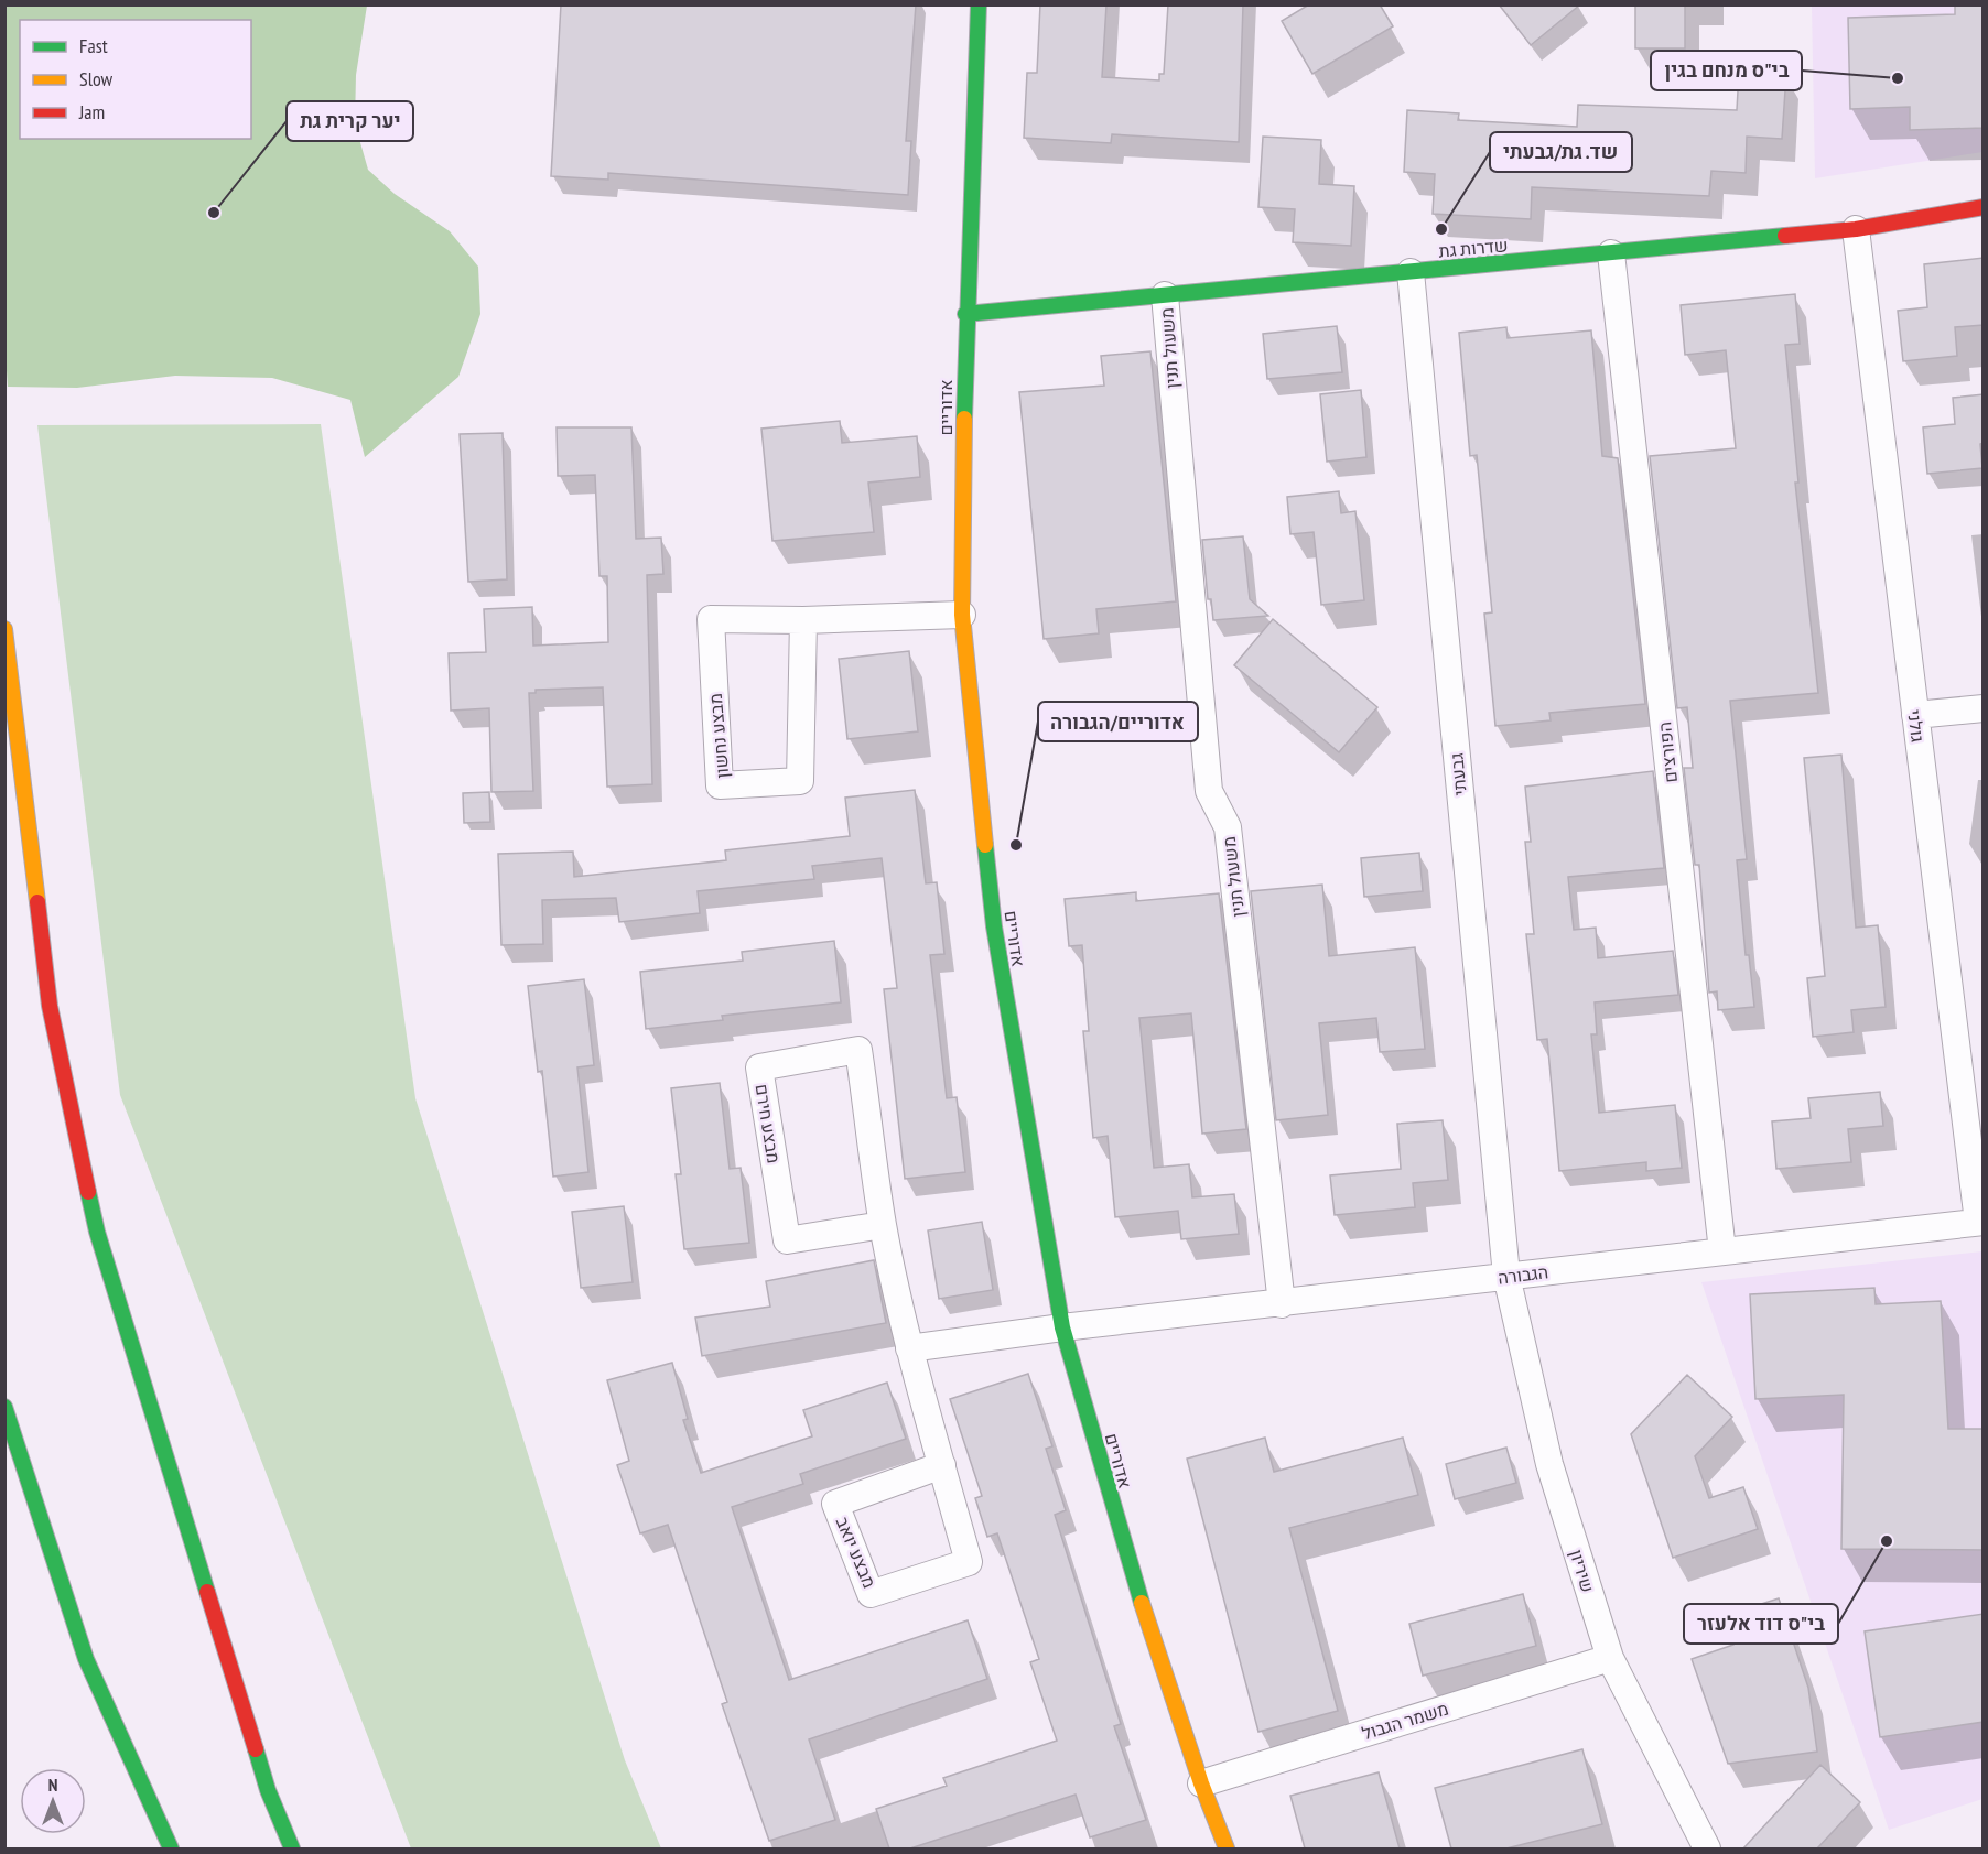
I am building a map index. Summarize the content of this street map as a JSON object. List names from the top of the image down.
{
  "streets": {
    "main road": ["שדרות גת", "אדוריים"],
    "street": [
      "משעול תנין",
      "גולני",
      "מבצע נחשון",
      "הפורצים",
      "גבעתי",
      "מבצע חירם",
      "הגבורה",
      "מבצע יואב",
      "שיריון",
      "משמר הגבול"
    ]
  },
  "crossings": [
    ["שדרות גת", "משעול תנין"],
    ["שדרות גת", "אדוריים"],
    ["שדרות גת", "גולני"],
    ["שדרות גת", "הפורצים"],
    ["שדרות גת", "גבעתי"],
    ["משעול תנין", "הגבורה"],
    ["אדוריים", "מבצע נחשון"],
    ["אדוריים", "הגבורה"],
    ["אדוריים", "משמר הגבול"],
    ["גולני", "הגבורה"],
    ["הפורצים", "הגבורה"],
    ["גבעתי", "הגבורה"],
    ["גבעתי", "שיריון"],
    ["מבצע חירם", "הגבורה"],
    ["מבצע חירם", "מבצע יואב"],
    ["הגבורה", "מבצע יואב"],
    ["הגבורה", "שיריון"],
    ["שיריון", "משמר הגבול"]
  ],
  "places": [
    "בי\"ס מנחם בגין",
    "יער קרית גת",
    "שד. גת/גבעתי",
    "אדוריים/הגבורה",
    "בי\"ס דוד אלעזר"
  ],
  "legend": ["Fast", "Slow", "Jam"],
  "north": "top"
}
